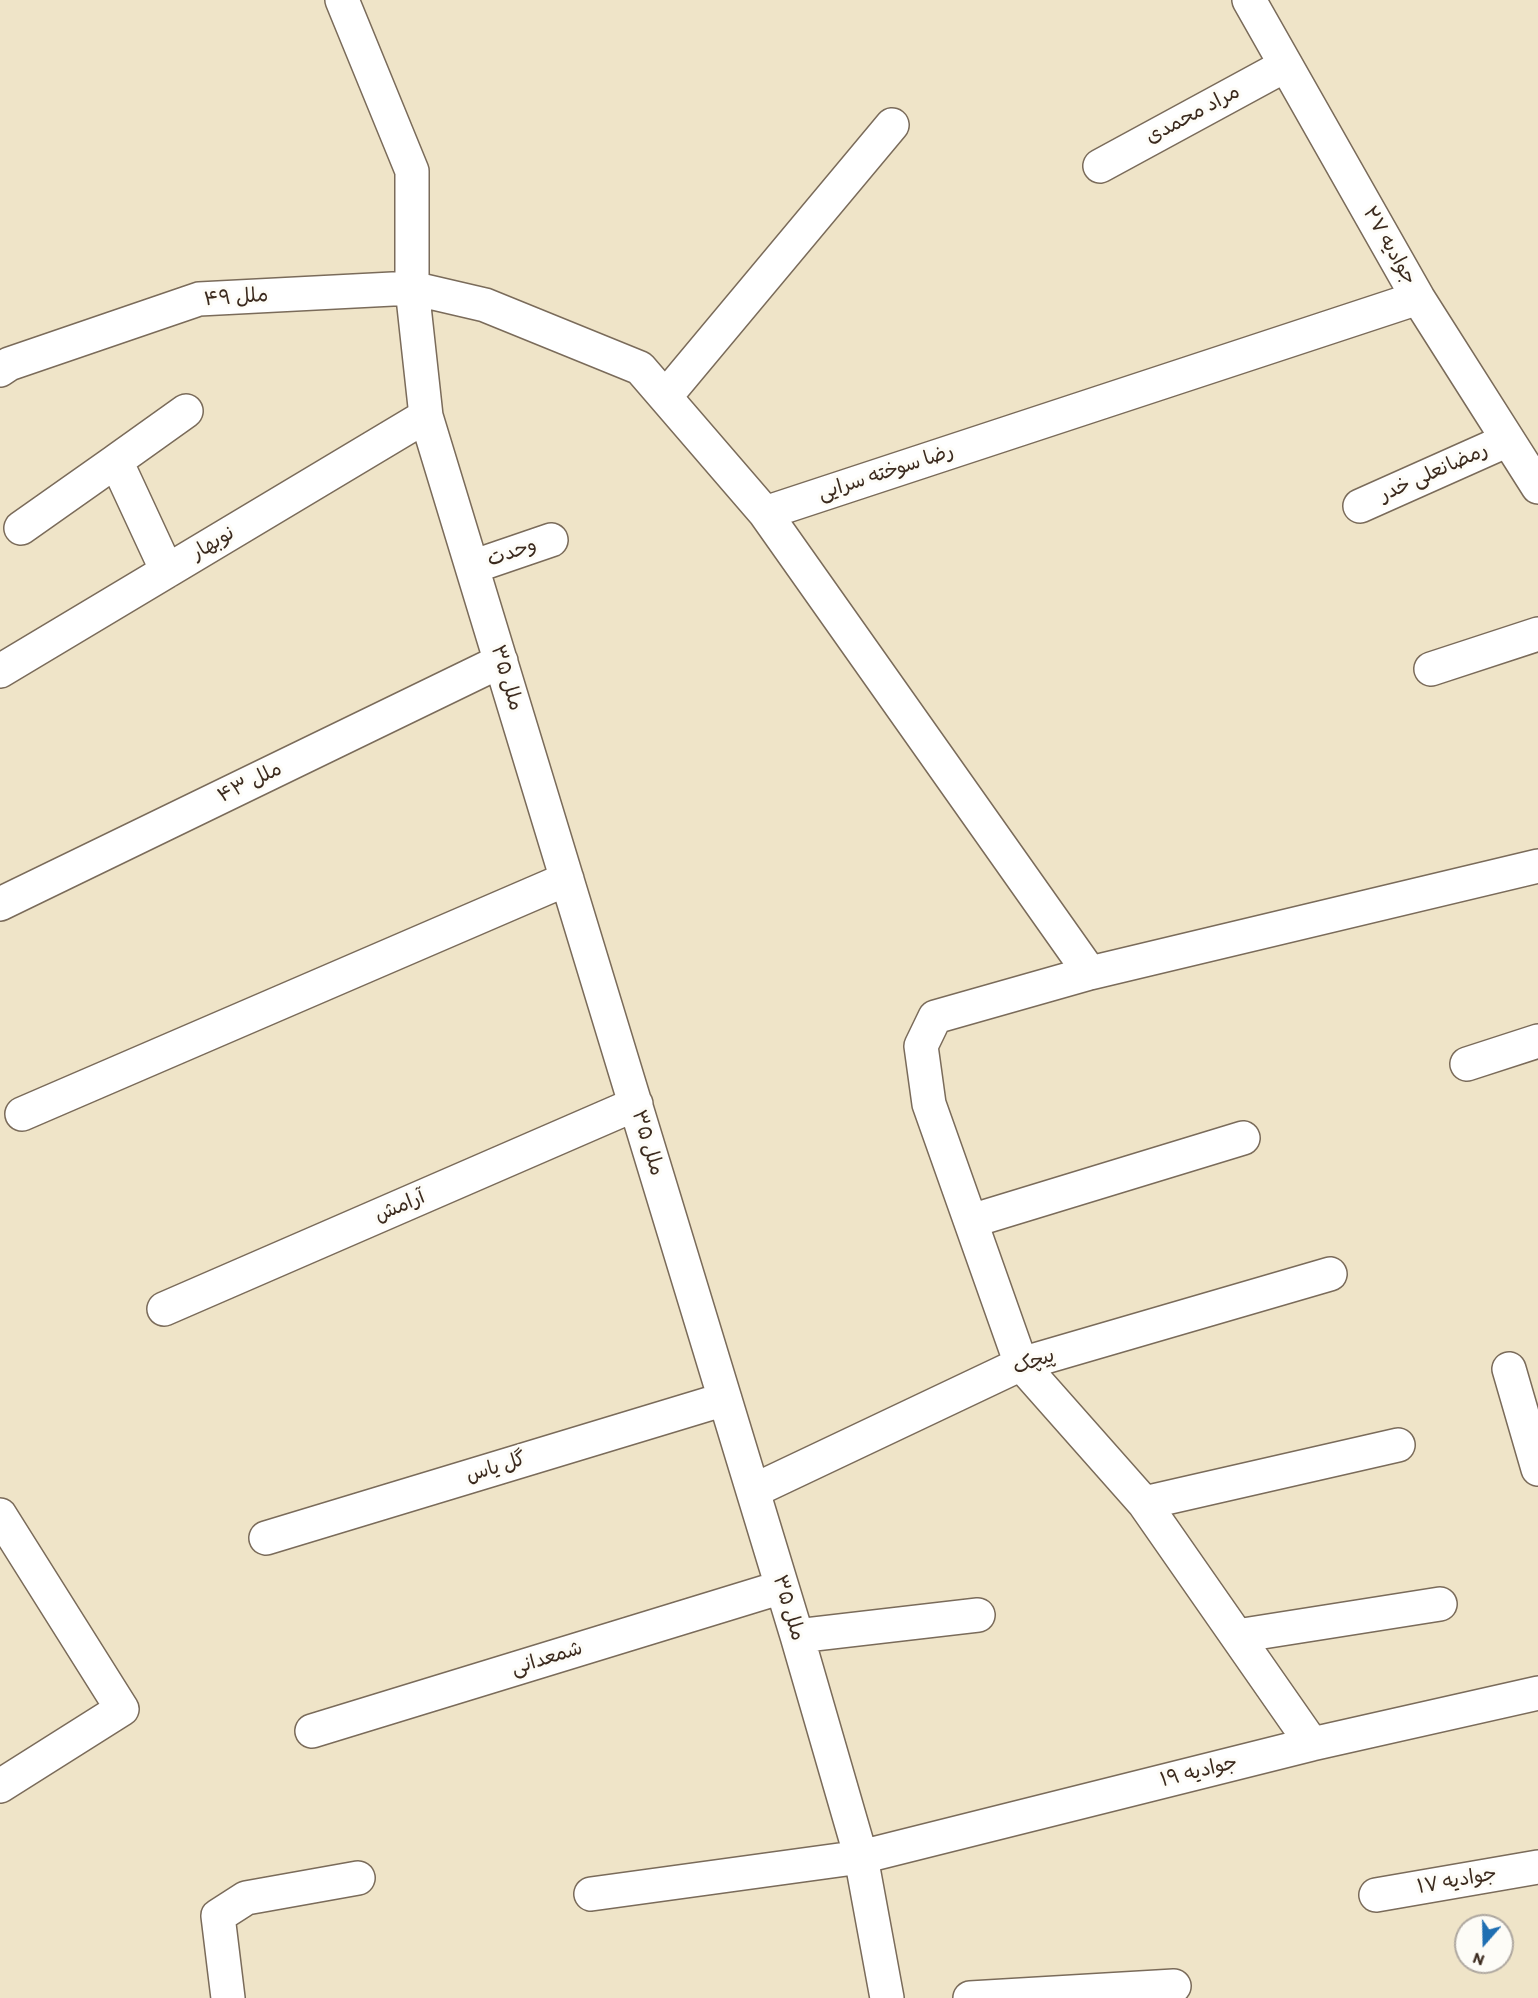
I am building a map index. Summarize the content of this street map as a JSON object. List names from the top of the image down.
{
  "streets": {
    "street": [
      "مراد محمدی",
      "جوادیه ۲۷",
      "ملل ۴۹",
      "رضا سوخته سرایی",
      "رمضانعلی خدر",
      "نوبهار",
      "وحدت",
      "ملل ۳۵",
      "ملل ۴۳",
      "آرامش",
      "پیچک",
      "گل یاس",
      "شمعدانی",
      "جوادیه ۱۹",
      "جوادیه ۱۷"
    ]
  },
  "crossings": [
    ["مراد محمدی", "جوادیه ۲۷"],
    ["جوادیه ۲۷", "رضا سوخته سرایی"],
    ["جوادیه ۲۷", "رمضانعلی خدر"],
    ["ملل ۴۹", "ملل ۳۵"],
    ["نوبهار", "ملل ۳۵"],
    ["وحدت", "ملل ۳۵"],
    ["ملل ۳۵", "ملل ۴۳"],
    ["ملل ۳۵", "آرامش"],
    ["ملل ۳۵", "پیچک"],
    ["ملل ۳۵", "گل یاس"],
    ["ملل ۳۵", "شمعدانی"],
    ["ملل ۳۵", "جوادیه ۱۹"]
  ],
  "north": "bottom"
}
